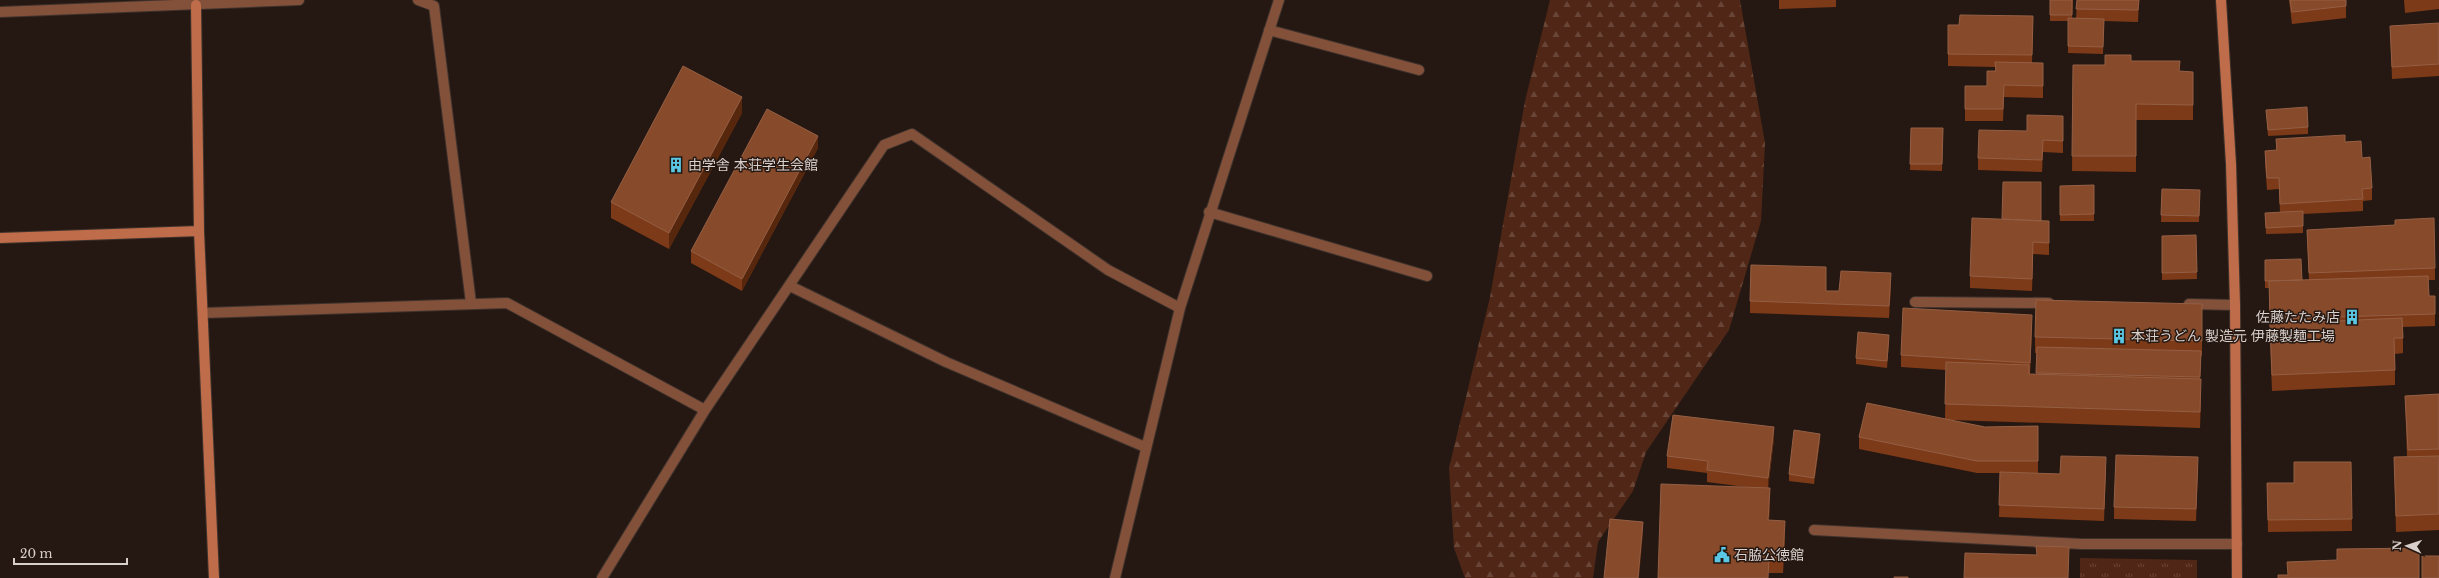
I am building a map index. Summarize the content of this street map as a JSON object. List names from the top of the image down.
{
  "places": {
    "building": ["由学舎 本荘学生会館", "佐藤たたみ店", "本荘うどん 製造元 伊藤製麺工場"],
    "public building": ["石脇公徳館"]
  },
  "scale_bar": "20 m",
  "north": "left"
}
